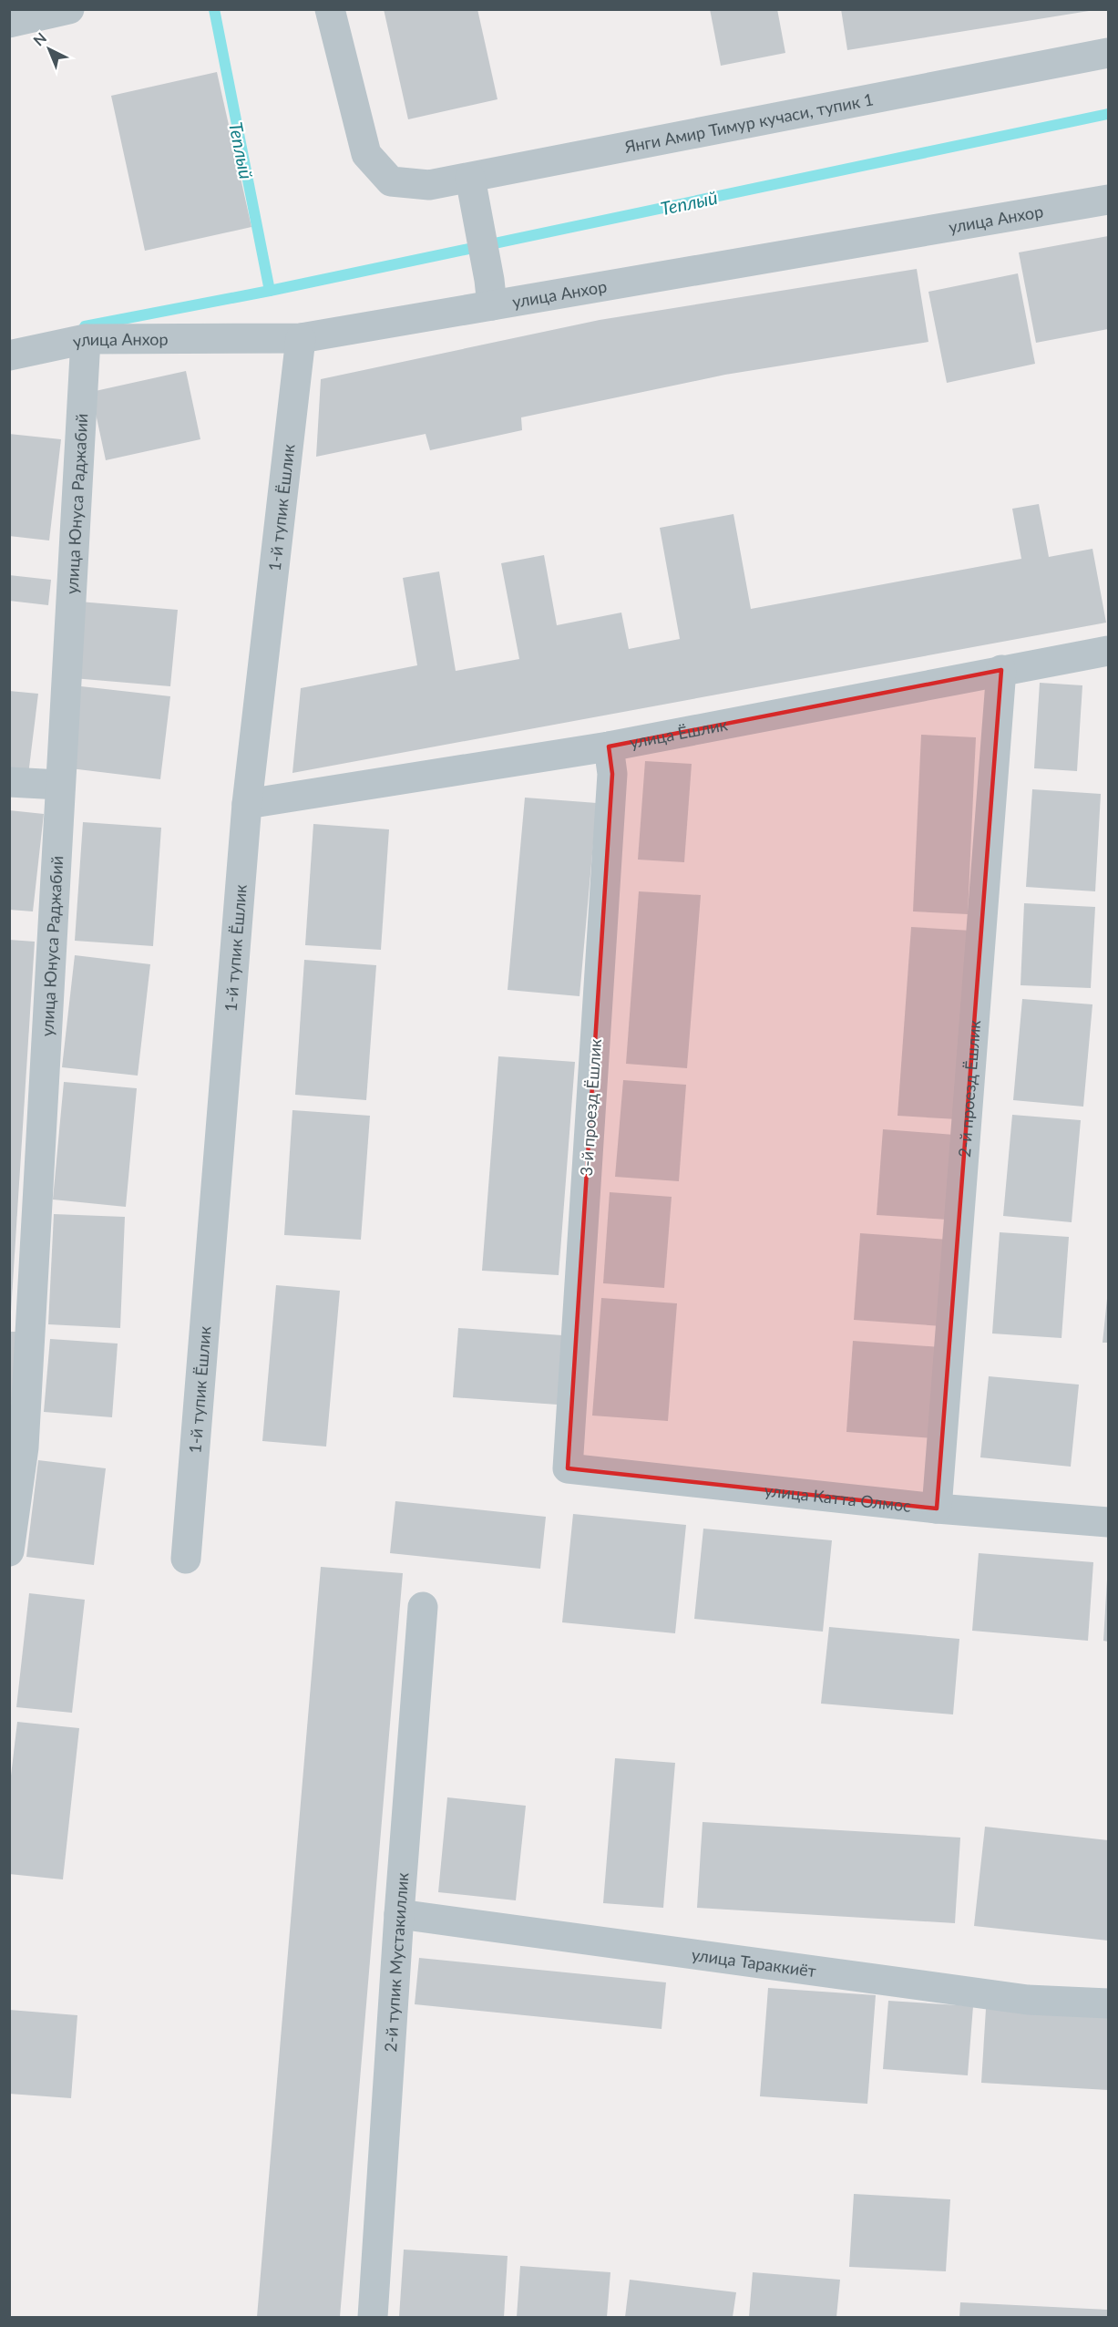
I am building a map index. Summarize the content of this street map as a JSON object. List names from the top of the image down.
{
  "streets": {
    "street": [
      "Янги Амир Тимур кучаси, тупик 1",
      "улица Анхор",
      "улица Юнуса Раджабий",
      "1-й тупик Ёшлик",
      "улица Ёшлик",
      "2-й проезд Ёшлик",
      "3-й проезд Ёшлик",
      "улица Катта Олмос",
      "2-й тупик Мустакиллик",
      "улица Тараккиёт"
    ]
  },
  "crossings": [
    ["улица Анхор", "улица Юнуса Раджабий"],
    ["улица Анхор", "1-й тупик Ёшлик"],
    ["1-й тупик Ёшлик", "улица Ёшлик"],
    ["улица Ёшлик", "2-й проезд Ёшлик"],
    ["улица Ёшлик", "3-й проезд Ёшлик"],
    ["2-й проезд Ёшлик", "улица Катта Олмос"],
    ["3-й проезд Ёшлик", "улица Катта Олмос"],
    ["2-й тупик Мустакиллик", "улица Тараккиёт"]
  ],
  "water": ["Теплый"],
  "north": "top left"
}
